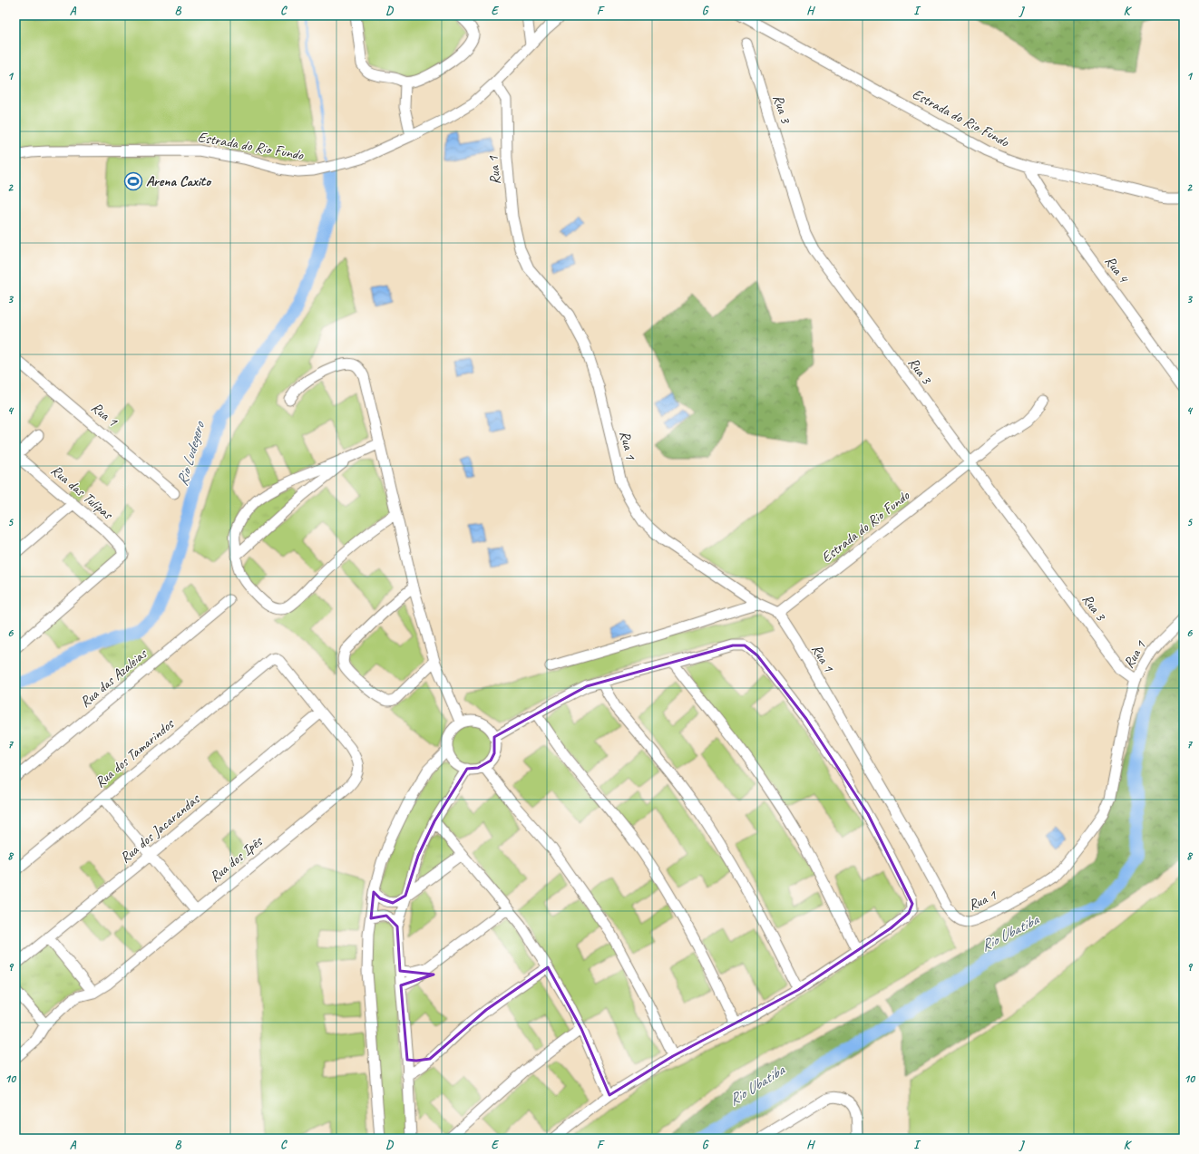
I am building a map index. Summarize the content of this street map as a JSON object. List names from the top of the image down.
{
  "streets": {
    "street": [
      "Rua 3",
      "Estrada do Rio Fundo",
      "Rua 1",
      "Rua 4",
      "Rua das Tulípas",
      "Rua das Azaleias",
      "Rua dos Tamarindos",
      "Rua dos Jacarandas",
      "Rua dos Ipês"
    ]
  },
  "crossings": [
    ["Rua 3", "Estrada do Rio Fundo"],
    ["Rua 3", "Rua 1"],
    ["Estrada do Rio Fundo", "Rua 1"],
    ["Estrada do Rio Fundo", "Rua 4"],
    ["Rua dos Tamarindos", "Rua dos Ipês"],
    ["Rua dos Jacarandas", "Rua dos Ipês"]
  ],
  "water": ["Rio Ludegero", "Rio Ubatiba"],
  "places": {
    "sports": ["Arena Caxito"]
  },
  "grid": {
    "columns": [
      "A",
      "B",
      "C",
      "D",
      "E",
      "F",
      "G",
      "H",
      "I",
      "J",
      "K"
    ],
    "rows": [
      "1",
      "2",
      "3",
      "4",
      "5",
      "6",
      "7",
      "8",
      "9",
      "10"
    ]
  }
}
